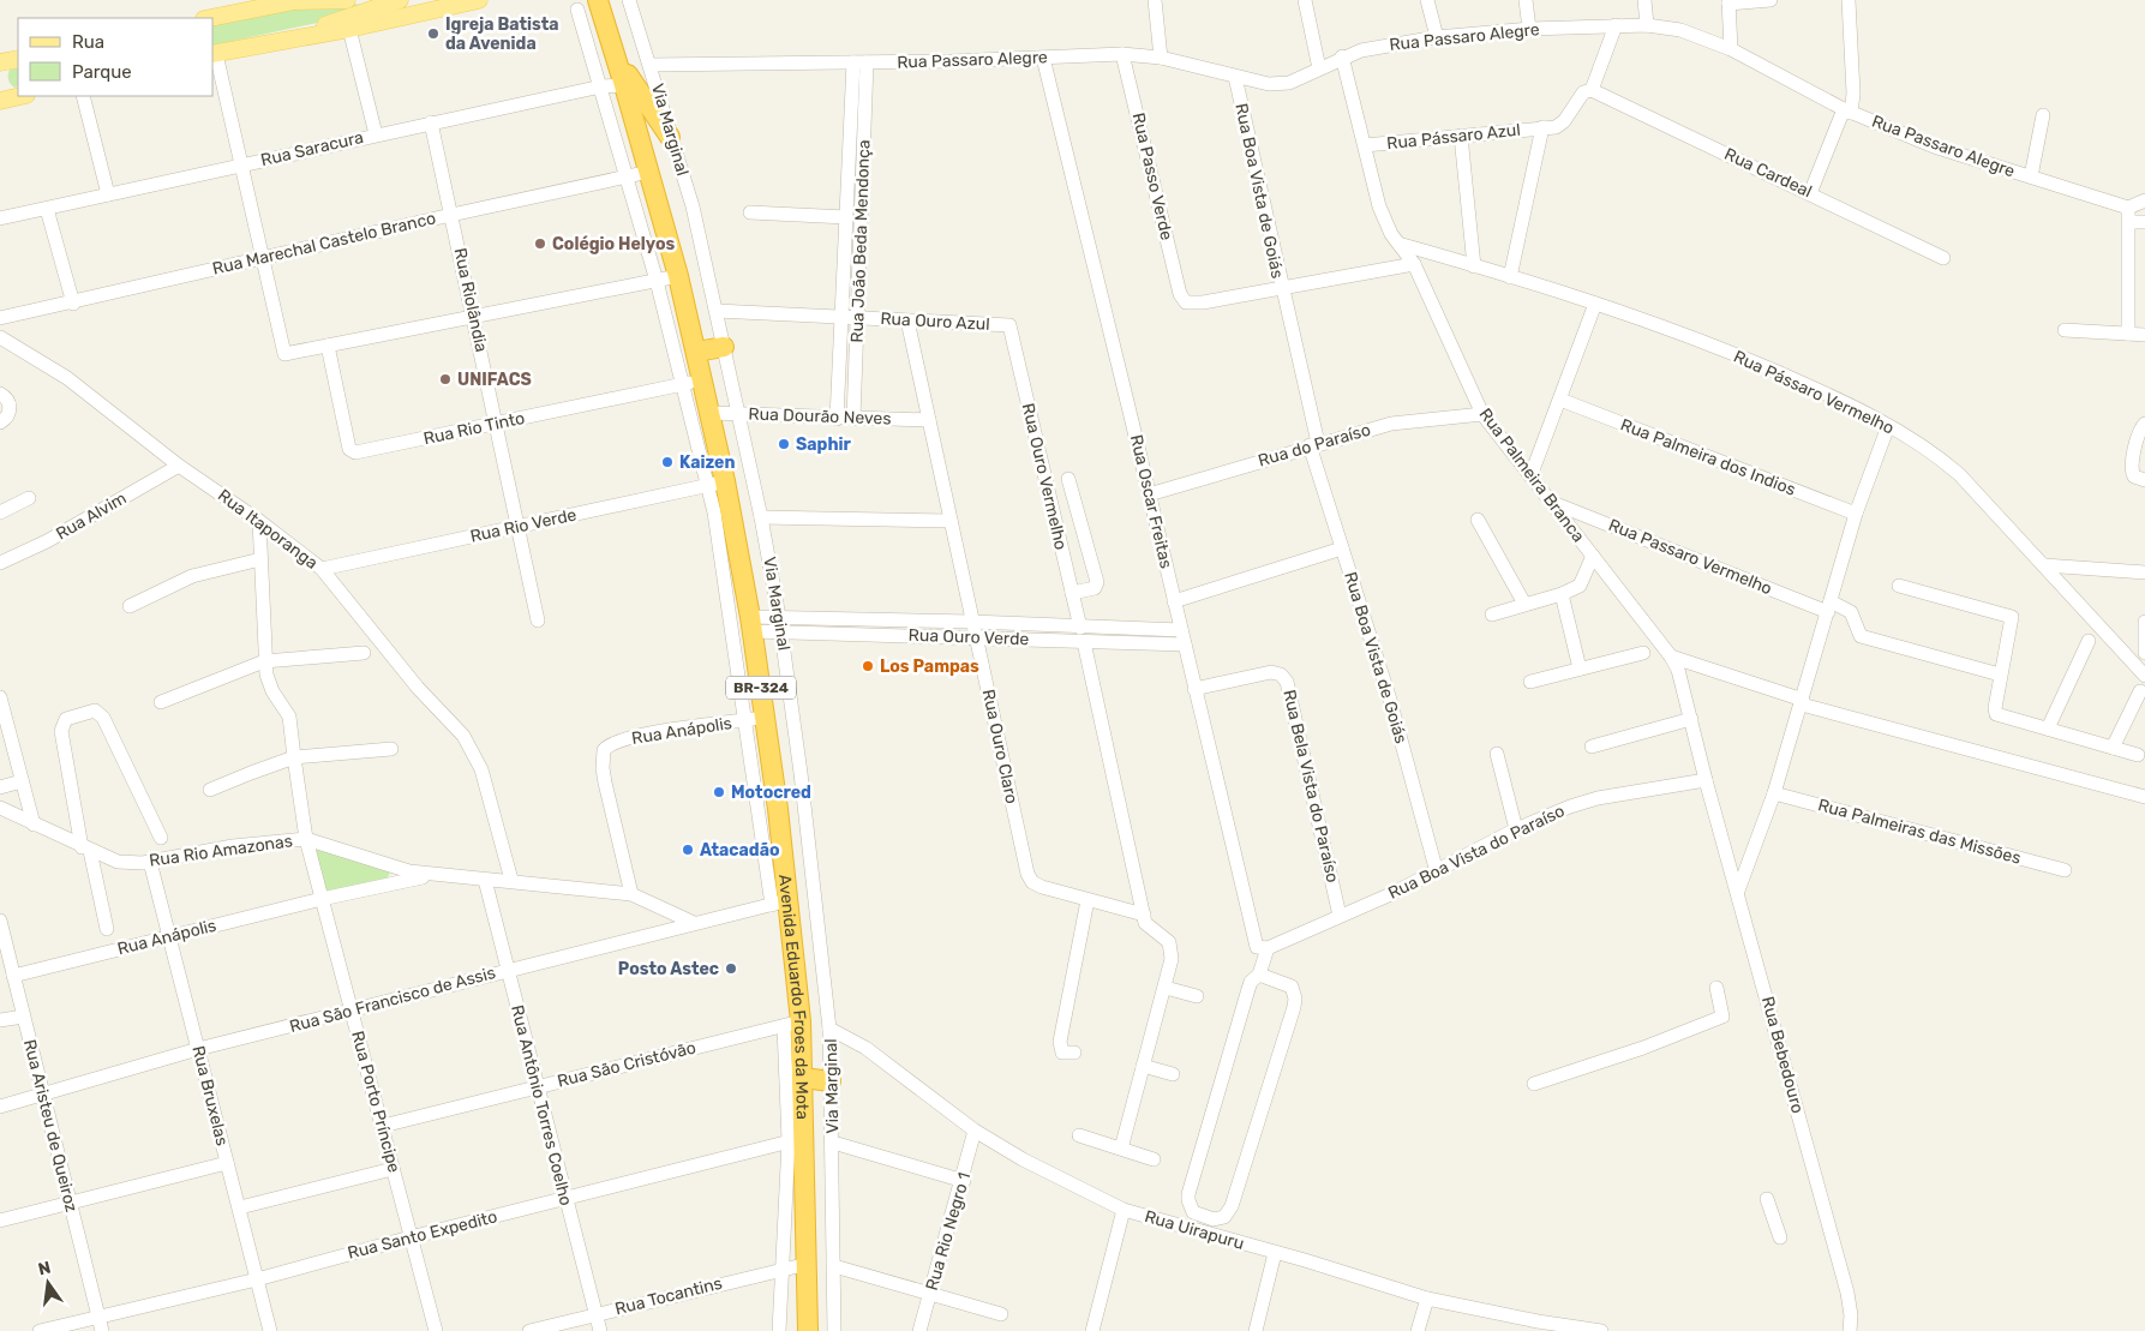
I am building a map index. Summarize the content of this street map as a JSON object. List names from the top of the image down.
{
  "streets": {
    "highway": ["BR-324", "Avenida Eduardo Froes da Mota"],
    "street": [
      "Rua Passaro Alegre",
      "Via Marginal",
      "Rua Pássaro Azul",
      "Rua Saracura",
      "Rua Cardeal",
      "Rua Passo Verde",
      "Rua Boa Vista de Goiás",
      "Rua João Beda Mendonça",
      "Rua Marechal Castelo Branco",
      "Rua Riolândia",
      "Rua Ouro Azul",
      "Rua Pássaro Vermelho",
      "Rua Dourão Neves",
      "Rua Rio Tinto",
      "Rua do Paraíso",
      "Rua Palmeira dos Indios",
      "Rua Palmeira Branca",
      "Rua Ouro Vermelho",
      "Rua Oscar Freitas",
      "Rua Alvim",
      "Rua Rio Verde",
      "Rua Itaporanga",
      "Rua Passaro Vermelho",
      "Rua Ouro Verde",
      "Rua Anápolis",
      "Rua Ouro Claro",
      "Rua Bela Vista do Paraíso",
      "Rua Palmeiras das Missões",
      "Rua Rio Amazonas",
      "Rua Boa Vista do Paraíso",
      "Rua São Francisco de Assis",
      "Rua Bebedouro",
      "Rua São Cristóvão",
      "Rua Bruxelas",
      "Rua Porto Príncipe",
      "Rua Antônio Torres Coelho",
      "Rua Aristeu de Queiroz",
      "Rua Uirapuru",
      "Rua Rio Negro 1",
      "Rua Santo Expedito",
      "Rua Tocantins"
    ]
  },
  "crossings": [
    ["Rua Passaro Alegre", "Via Marginal"],
    ["Rua Passaro Alegre", "Rua Passo Verde"],
    ["Rua Passaro Alegre", "Rua Boa Vista de Goiás"],
    ["Rua Passaro Alegre", "Rua João Beda Mendonça"],
    ["Rua Passaro Alegre", "Rua Palmeira Branca"],
    ["Rua Passaro Alegre", "Rua Oscar Freitas"],
    ["Via Marginal", "Rua Ouro Azul"],
    ["Via Marginal", "Rua Dourão Neves"],
    ["Via Marginal", "Rua Ouro Verde"],
    ["Via Marginal", "Rua Uirapuru"],
    ["Rua Pássaro Azul", "Rua Palmeira Branca"],
    ["Rua Saracura", "Rua Riolândia"],
    ["Rua Saracura", "Avenida Eduardo Froes da Mota"],
    ["Rua Passo Verde", "Rua Boa Vista de Goiás"],
    ["Rua Boa Vista de Goiás", "Rua do Paraíso"],
    ["Rua Boa Vista de Goiás", "Rua Boa Vista do Paraíso"],
    ["Rua João Beda Mendonça", "Rua Ouro Azul"],
    ["Rua João Beda Mendonça", "Rua Dourão Neves"],
    ["Rua Marechal Castelo Branco", "Rua Riolândia"],
    ["Rua Marechal Castelo Branco", "Avenida Eduardo Froes da Mota"],
    ["Rua Riolândia", "Rua Rio Tinto"],
    ["Rua Riolândia", "Rua Rio Verde"],
    ["Rua Ouro Azul", "Rua Ouro Vermelho"],
    ["Rua Ouro Azul", "Rua Ouro Claro"],
    ["Rua Pássaro Vermelho", "Rua Palmeira Branca"],
    ["Rua Dourão Neves", "Rua Ouro Claro"],
    ["Rua Dourão Neves", "Avenida Eduardo Froes da Mota"],
    ["Rua Rio Tinto", "Avenida Eduardo Froes da Mota"],
    ["Rua do Paraíso", "Rua Palmeira Branca"],
    ["Rua do Paraíso", "Rua Oscar Freitas"],
    ["Rua Palmeira Branca", "Rua Passaro Vermelho"],
    ["Rua Palmeira Branca", "Rua Boa Vista do Paraíso"],
    ["Rua Palmeira Branca", "Rua Bebedouro"],
    ["Rua Ouro Vermelho", "Rua Ouro Verde"],
    ["Rua Oscar Freitas", "Rua Ouro Verde"],
    ["Rua Oscar Freitas", "Rua Bela Vista do Paraíso"],
    ["Rua Oscar Freitas", "Rua Boa Vista do Paraíso"],
    ["Rua Alvim", "Rua Itaporanga"],
    ["Rua Rio Verde", "Rua Itaporanga"],
    ["Rua Rio Verde", "Avenida Eduardo Froes da Mota"],
    ["Rua Itaporanga", "Rua Rio Amazonas"],
    ["Rua Itaporanga", "Rua Porto Príncipe"],
    ["Rua Ouro Verde", "Rua Ouro Claro"],
    ["Rua Ouro Verde", "Avenida Eduardo Froes da Mota"],
    ["Rua Anápolis", "Rua Rio Amazonas"],
    ["Rua Anápolis", "Avenida Eduardo Froes da Mota"],
    ["Rua Anápolis", "Rua Bruxelas"],
    ["Rua Anápolis", "Rua Porto Príncipe"],
    ["Rua Anápolis", "Rua Aristeu de Queiroz"],
    ["Rua Bela Vista do Paraíso", "Rua Boa Vista do Paraíso"],
    ["Rua Rio Amazonas", "Rua São Francisco de Assis"],
    ["Rua Rio Amazonas", "Rua Bruxelas"],
    ["Rua Rio Amazonas", "Rua Porto Príncipe"],
    ["Rua Rio Amazonas", "Rua Antônio Torres Coelho"],
    ["Rua Boa Vista do Paraíso", "Rua Bebedouro"],
    ["Avenida Eduardo Froes da Mota", "Rua São Francisco de Assis"],
    ["Avenida Eduardo Froes da Mota", "Rua São Cristóvão"],
    ["Avenida Eduardo Froes da Mota", "Rua Santo Expedito"],
    ["Avenida Eduardo Froes da Mota", "Rua Tocantins"],
    ["Rua São Francisco de Assis", "Rua Bruxelas"],
    ["Rua São Francisco de Assis", "Rua Porto Príncipe"],
    ["Rua São Francisco de Assis", "Rua Antônio Torres Coelho"],
    ["Rua São Francisco de Assis", "Rua Aristeu de Queiroz"],
    ["Rua São Cristóvão", "Rua Porto Príncipe"],
    ["Rua São Cristóvão", "Rua Antônio Torres Coelho"],
    ["Rua Bruxelas", "Rua Santo Expedito"],
    ["Rua Porto Príncipe", "Rua Santo Expedito"],
    ["Rua Antônio Torres Coelho", "Rua Santo Expedito"],
    ["Rua Antônio Torres Coelho", "Rua Tocantins"],
    ["Rua Aristeu de Queiroz", "Rua Santo Expedito"],
    ["Rua Uirapuru", "Rua Rio Negro 1"]
  ],
  "places": [
    "Igreja Batista da Avenida",
    "Colégio Helyos",
    "UNIFACS",
    "Saphir",
    "Kaizen",
    "Los Pampas",
    "Motocred",
    "Atacadão",
    "Posto Astec"
  ],
  "legend": ["Rua", "Parque"],
  "north": "top"
}
